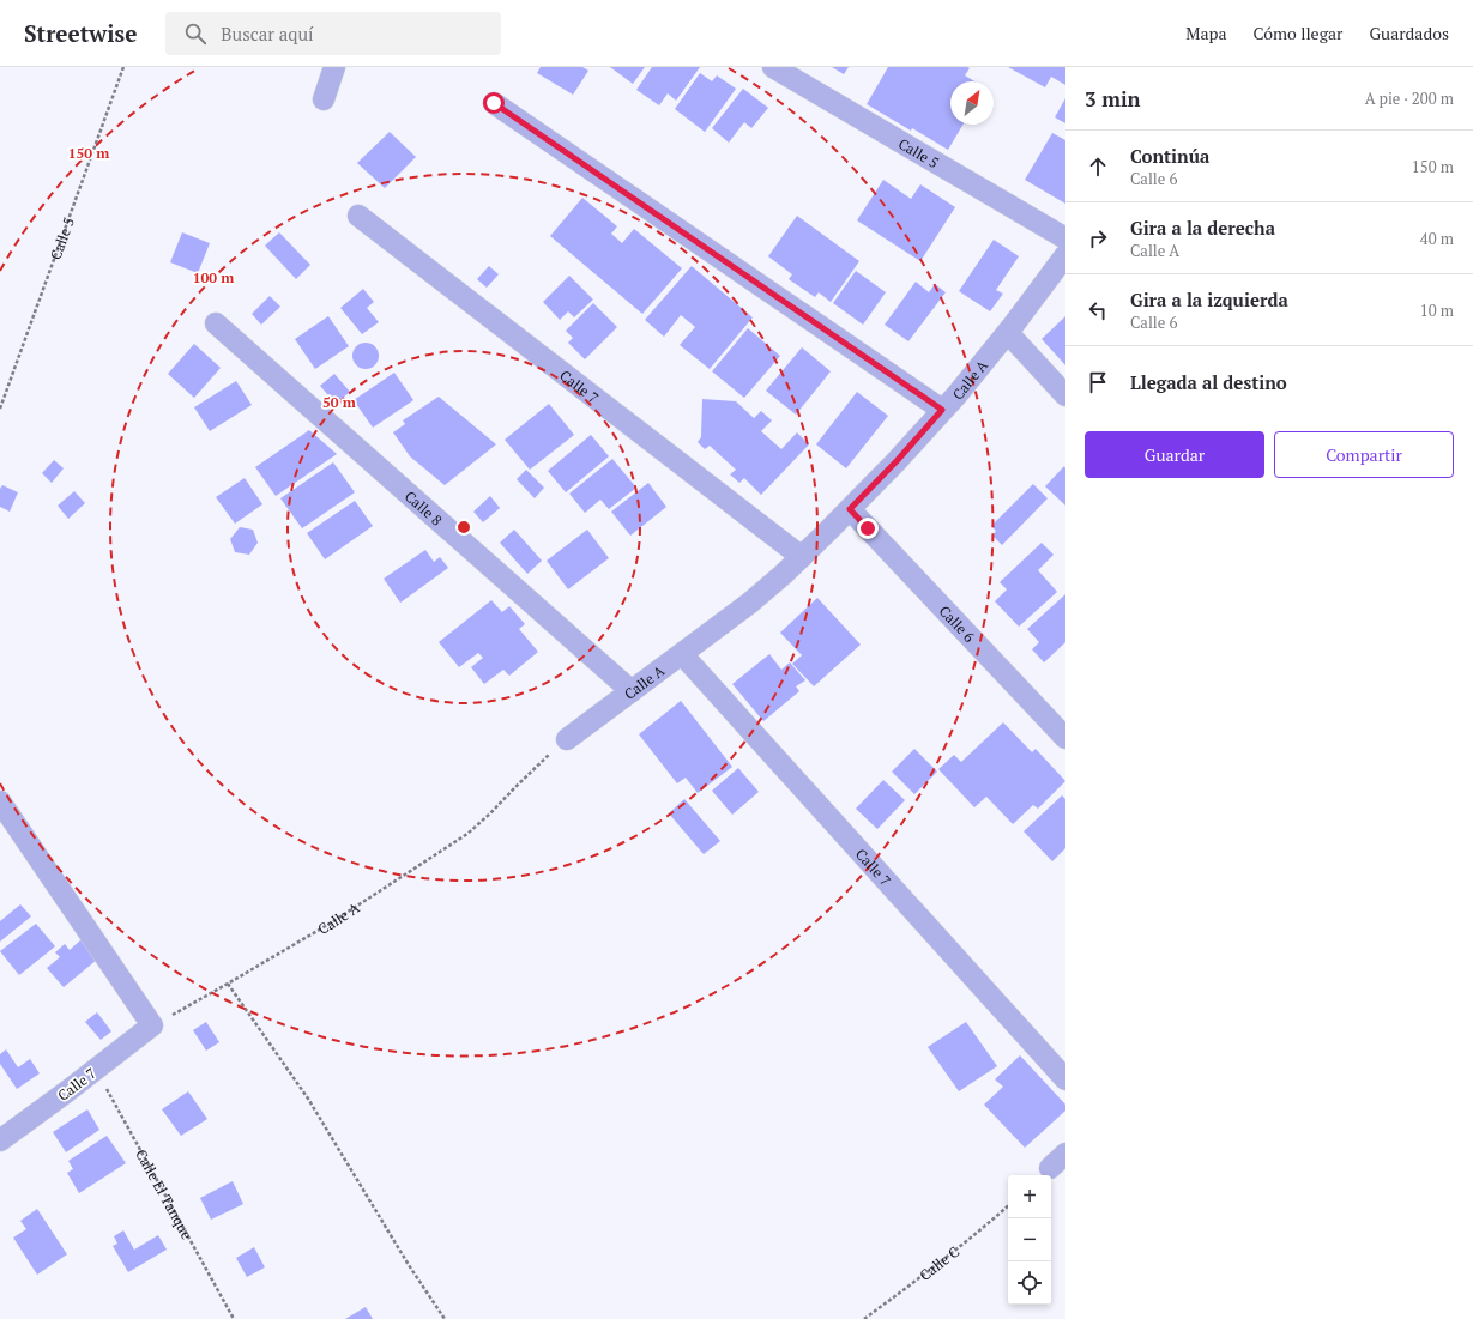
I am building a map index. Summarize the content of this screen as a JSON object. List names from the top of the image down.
{
  "streets": {
    "street": [
      "Calle 5",
      "Calle A",
      "Calle 7",
      "Calle 8",
      "Calle 6"
    ],
    "path": ["Calle El Tanque", "Calle C"]
  },
  "crossings": [
    ["Calle A", "Calle 7"],
    ["Calle A", "Calle 8"],
    ["Calle A", "Calle 6"],
    ["Calle 7", "Calle El Tanque"]
  ],
  "north": "top right",
  "page": {
    "header": "Streetwise",
    "search": "Buscar aquí",
    "nav": ["Mapa", "Cómo llegar", "Guardados"],
    "heading": ["3 min", "A pie · 200 m"],
    "list": [
      ["Continúa", "Calle 6", "150 m"],
      ["Gira a la derecha", "Calle A", "40 m"],
      ["Gira a la izquierda", "Calle 6", "10 m"],
      "Llegada al destino"
    ],
    "buttons": ["Guardar", "Compartir"],
    "map_buttons": ["+", "−"]
  },
  "rings": ["150 m", "100 m", "50 m"]
}
